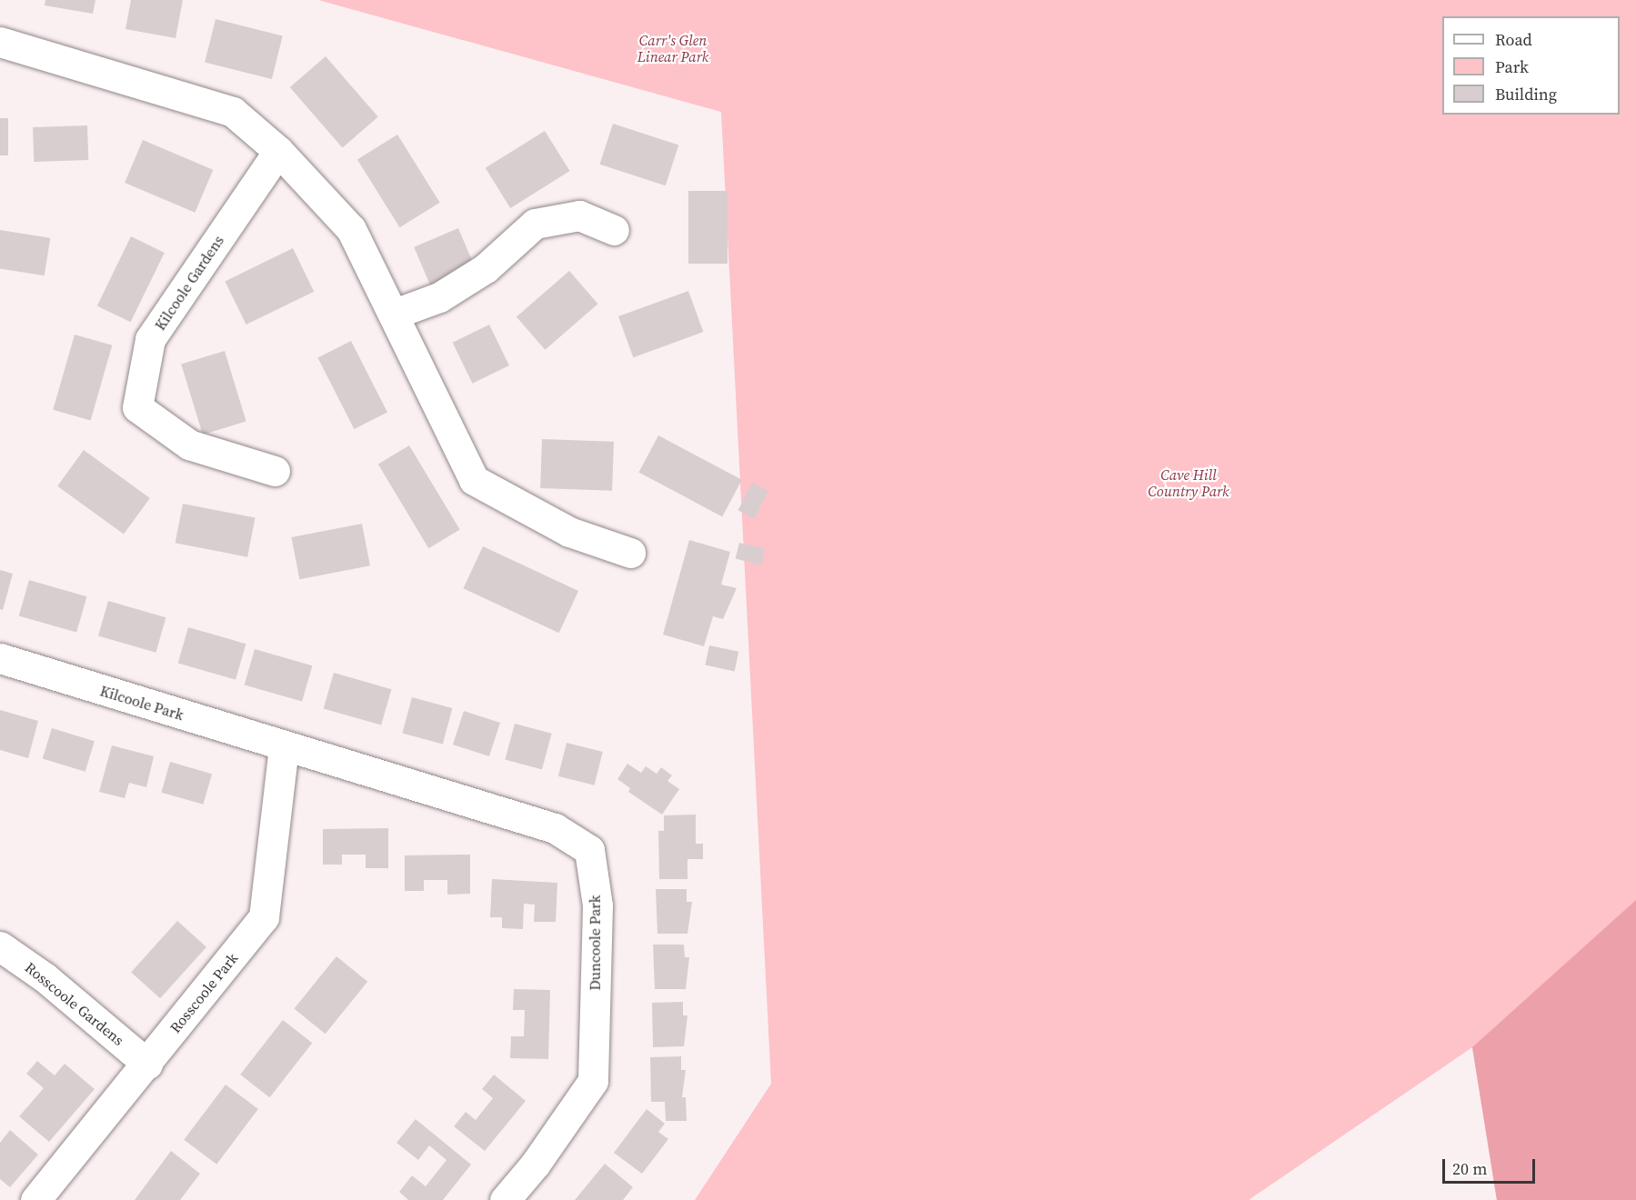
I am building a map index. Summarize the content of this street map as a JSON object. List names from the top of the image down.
{
  "streets": {
    "street": [
      "Kilcoole Gardens",
      "Kilcoole Park",
      "Duncoole Park",
      "Rosscoole Park",
      "Rosscoole Gardens"
    ]
  },
  "crossings": [
    ["Kilcoole Park", "Duncoole Park"],
    ["Kilcoole Park", "Rosscoole Park"],
    ["Duncoole Park", "Rosscoole Park"],
    ["Rosscoole Park", "Rosscoole Gardens"]
  ],
  "parks": ["Carr's Glen Linear Park", "Cave Hill Country Park"],
  "legend": ["Road", "Park", "Building"],
  "scale_bar": "20 m"
}
